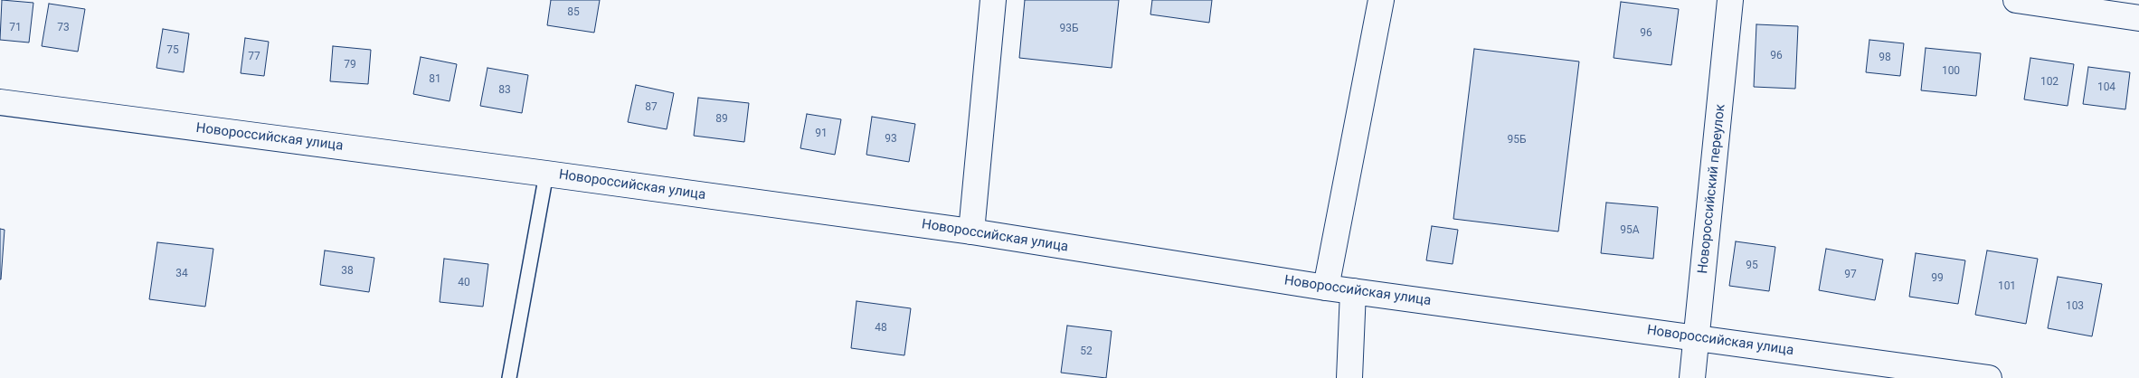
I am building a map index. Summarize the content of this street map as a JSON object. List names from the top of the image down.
{
  "streets": {
    "street": ["Новороссийская улица", "Новороссийский переулок"]
  },
  "crossings": [
    ["Новороссийская улица", "Новороссийский переулок"]
  ],
  "house_numbers": [
    "85",
    "71",
    "73",
    "93Б",
    "96",
    "75",
    "96",
    "77",
    "98",
    "79",
    "100",
    "81",
    "102",
    "104",
    "83",
    "87",
    "89",
    "91",
    "93",
    "95Б",
    "95А",
    "95",
    "38",
    "34",
    "97",
    "99",
    "40",
    "101",
    "103",
    "48",
    "52"
  ]
}
